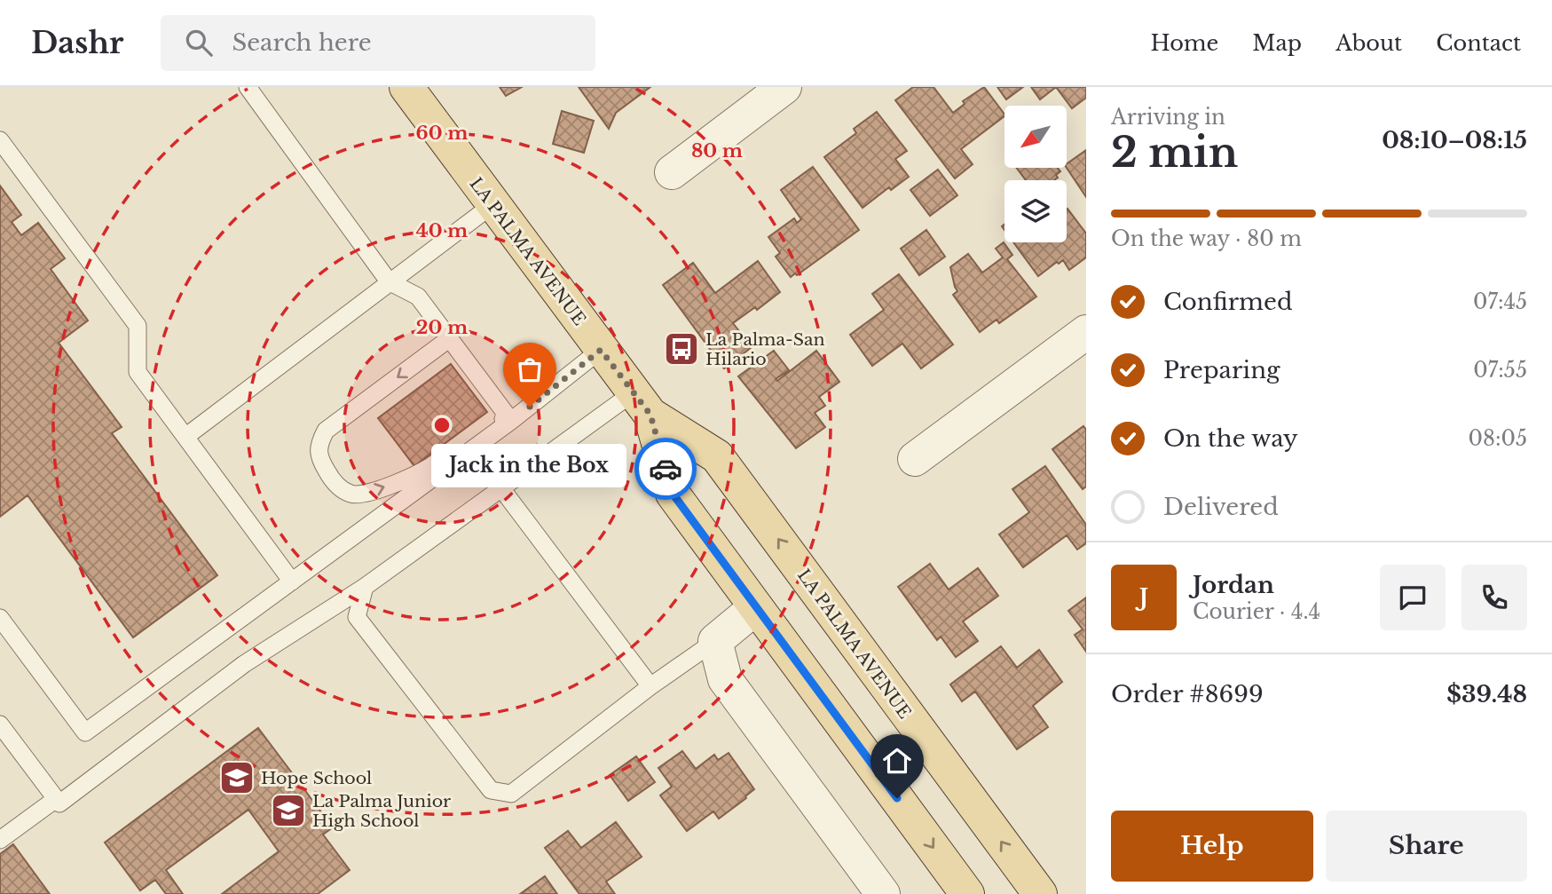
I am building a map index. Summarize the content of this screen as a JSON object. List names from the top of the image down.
{
  "streets": {
    "main road": ["LA PALMA AVENUE"]
  },
  "places": {
    "bus stop": ["La Palma-San Hilario"],
    "other": ["Jack in the Box"],
    "school or university": ["Hope School", "La Palma Junior High School"]
  },
  "north": "bottom left",
  "page": {
    "header": "Dashr",
    "search": "Search here",
    "nav": [
      "Home",
      "Map",
      "About",
      "Contact"
    ],
    "heading": ["2 min", "Arriving in", "08:10–08:15"],
    "panel": [
      "Jordan",
      "Courier · 4.4",
      "Order #8699",
      "$39.48"
    ],
    "bar": "On the way · 80 m",
    "list": [
      ["Confirmed", "07:45"],
      ["Preparing", "07:55"],
      ["On the way", "08:05"],
      "Delivered"
    ],
    "bubble": "Jack in the Box",
    "round": "J",
    "buttons": ["Help", "Share"]
  },
  "rings": [
    "60 m",
    "80 m",
    "40 m",
    "20 m"
  ]
}
